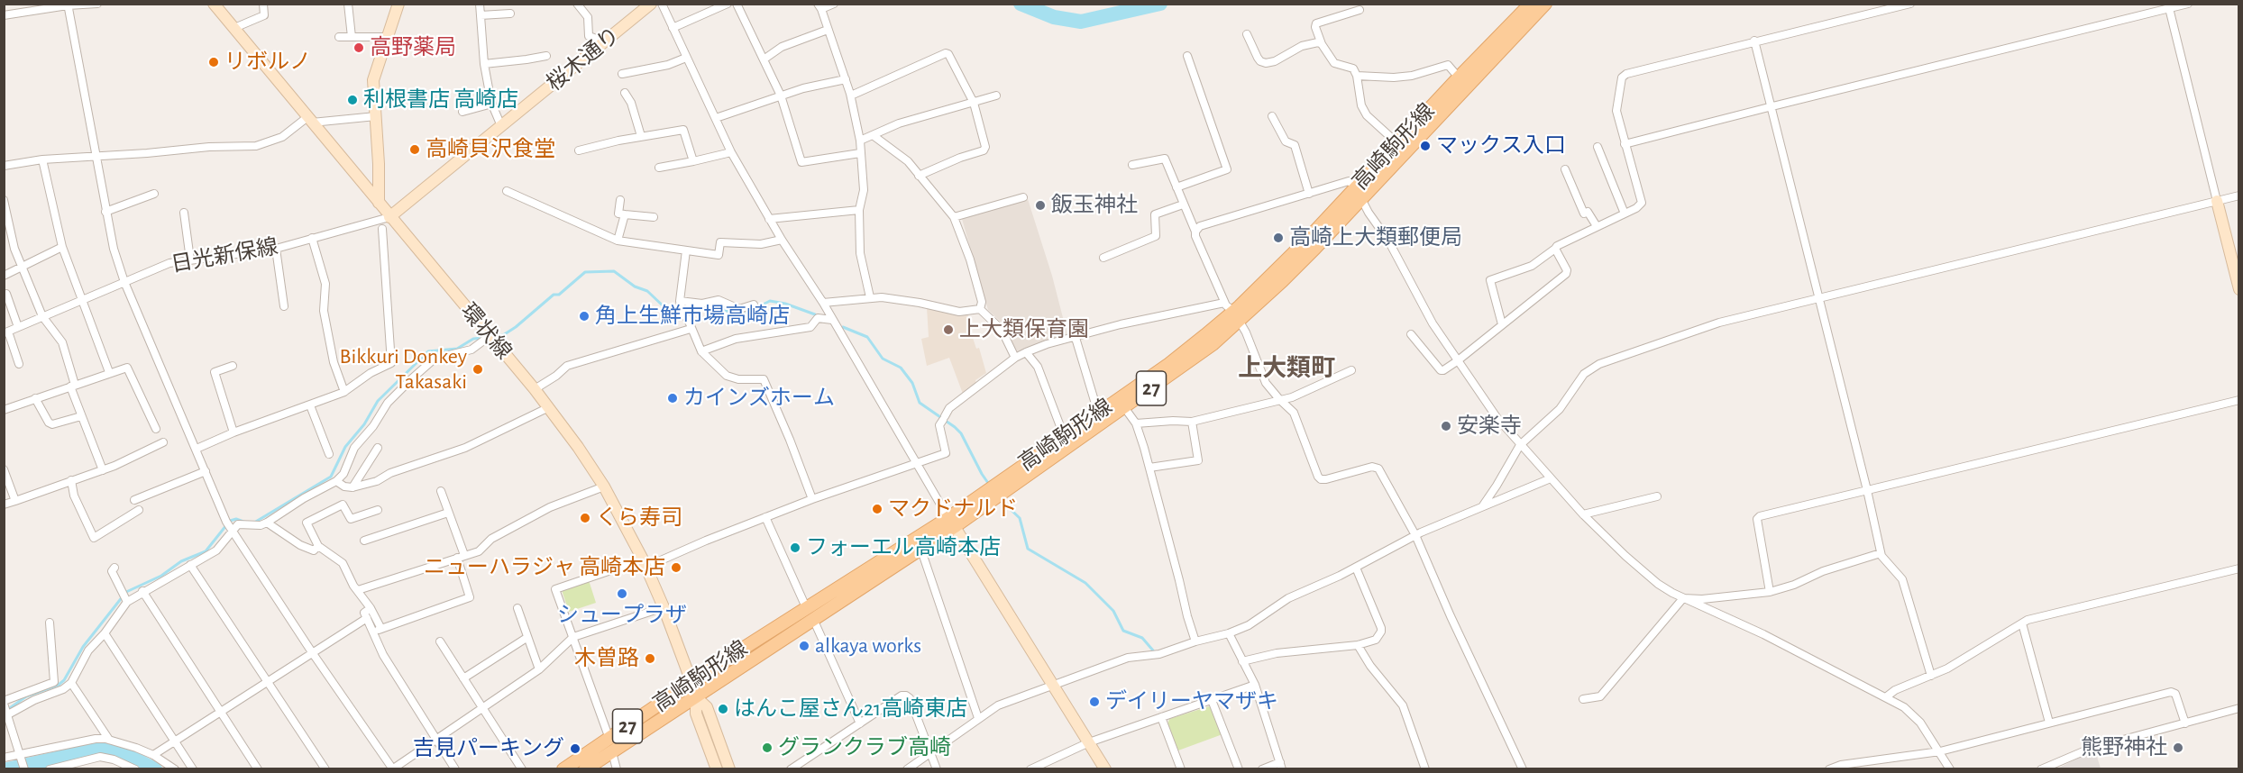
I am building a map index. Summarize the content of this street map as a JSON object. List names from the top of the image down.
{
  "streets": {
    "main road": ["高崎駒形線", "27"],
    "street": ["桜木通り", "日光新保線", "環状線"]
  },
  "crossings": [
    ["桜木通り", "日光新保線"],
    ["桜木通り", "環状線"],
    ["高崎駒形線", "環状線"],
    ["日光新保線", "環状線"]
  ],
  "districts": ["上大類町"],
  "places": [
    "高野薬局",
    "リボルノ",
    "利根書店 高崎店",
    "マックス入口",
    "高崎貝沢食堂",
    "飯玉神社",
    "高崎上大類郵便局",
    "角上生鮮市場高崎店",
    "上大類保育園",
    "Bikkuri Donkey Takasaki",
    "カインズホーム",
    "安楽寺",
    "マクドナルド",
    "くら寿司",
    "フォーエル高崎本店",
    "ニューハラジャ 高崎本店",
    "シュープラザ",
    "alkaya works",
    "木曽路",
    "デイリーヤマザキ",
    "はんこ屋さん21高崎東店",
    "グランクラブ高崎",
    "熊野神社",
    "吉見パーキング"
  ]
}
